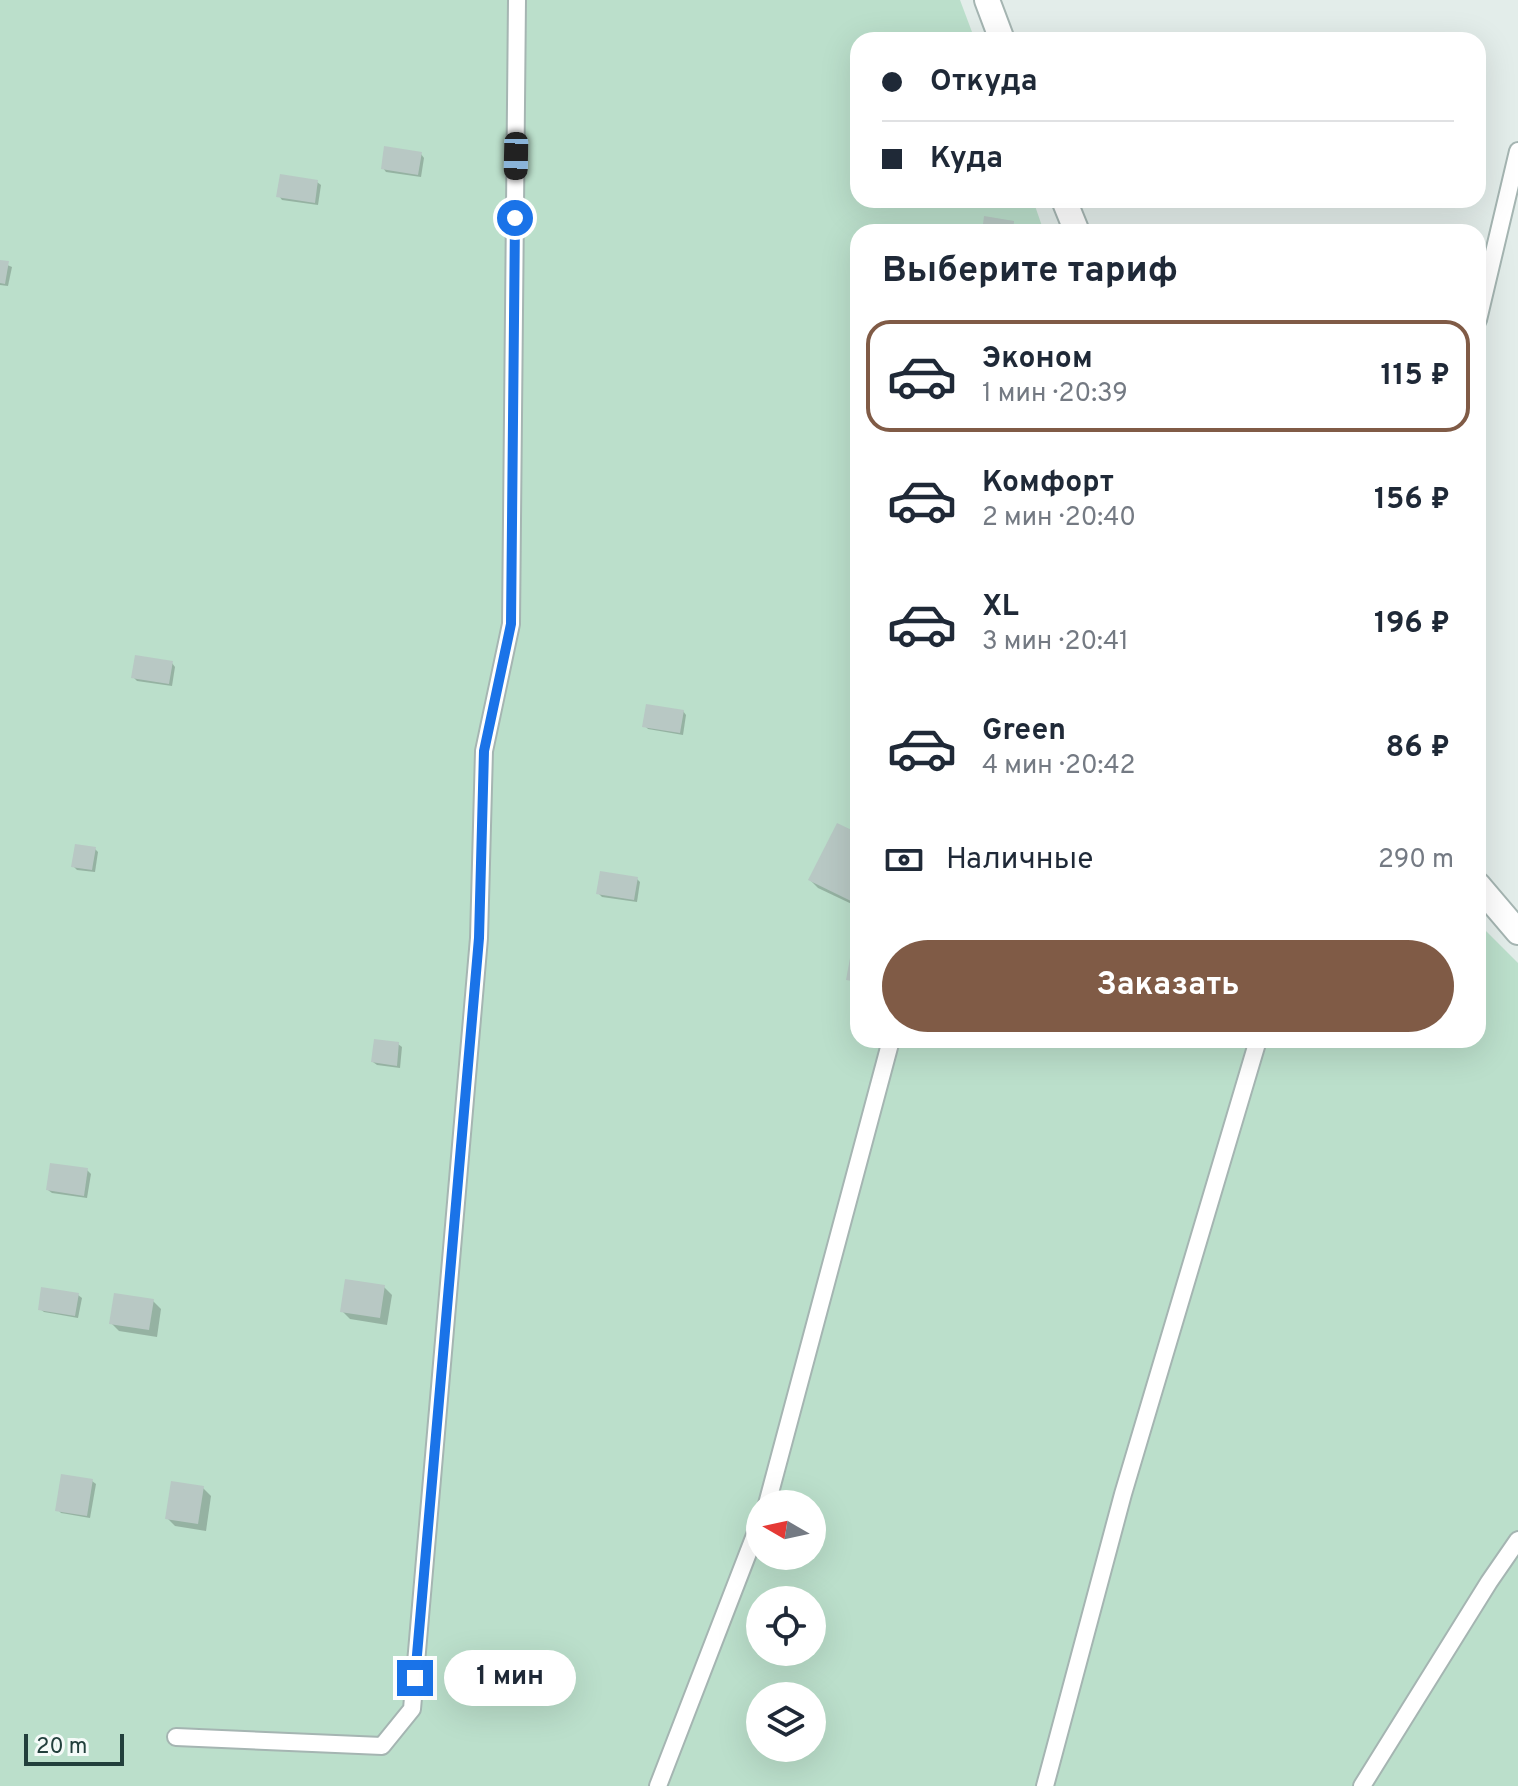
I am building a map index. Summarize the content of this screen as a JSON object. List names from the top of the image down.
{
  "scale_bar": "20 m",
  "north": "left",
  "page": {
    "banner": ["Откуда", "Куда"],
    "heading": "Выберите тариф",
    "list": [
      {
        "name": "Эконом",
        "note": "1 мин · 20:39",
        "value": "115 ₽"
      },
      {
        "name": "Комфорт",
        "note": "2 мин · 20:40",
        "value": "156 ₽"
      },
      {
        "name": "XL",
        "note": "3 мин · 20:41",
        "value": "196 ₽"
      },
      {
        "name": "Green",
        "note": "4 мин · 20:42",
        "value": "86 ₽"
      }
    ],
    "pay": ["Наличные", "290 m"],
    "buttons": "Заказать",
    "bubble": "1 мин",
    "scale": "20 m"
  }
}
